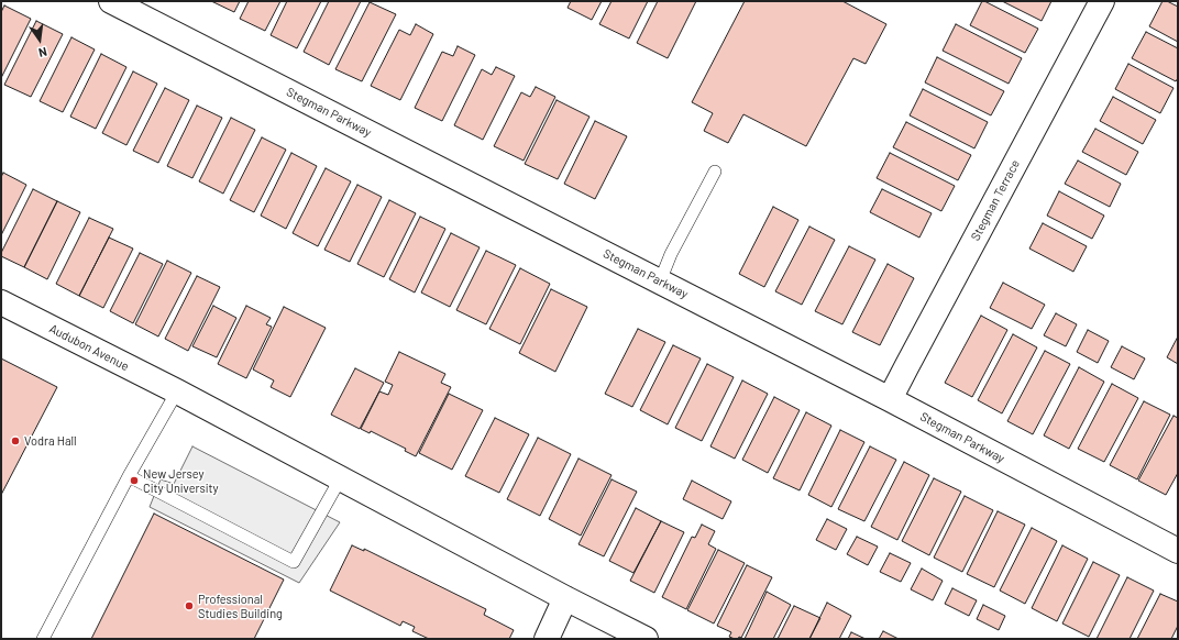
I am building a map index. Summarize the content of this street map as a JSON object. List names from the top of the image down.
{
  "streets": {
    "street": ["Stegman Parkway", "Stegman Terrace", "Audubon Avenue"]
  },
  "crossings": [
    ["Stegman Parkway", "Stegman Terrace"]
  ],
  "places": ["Vodra Hall", "New Jersey City University", "Professional Studies Building"],
  "north": "bottom"
}
